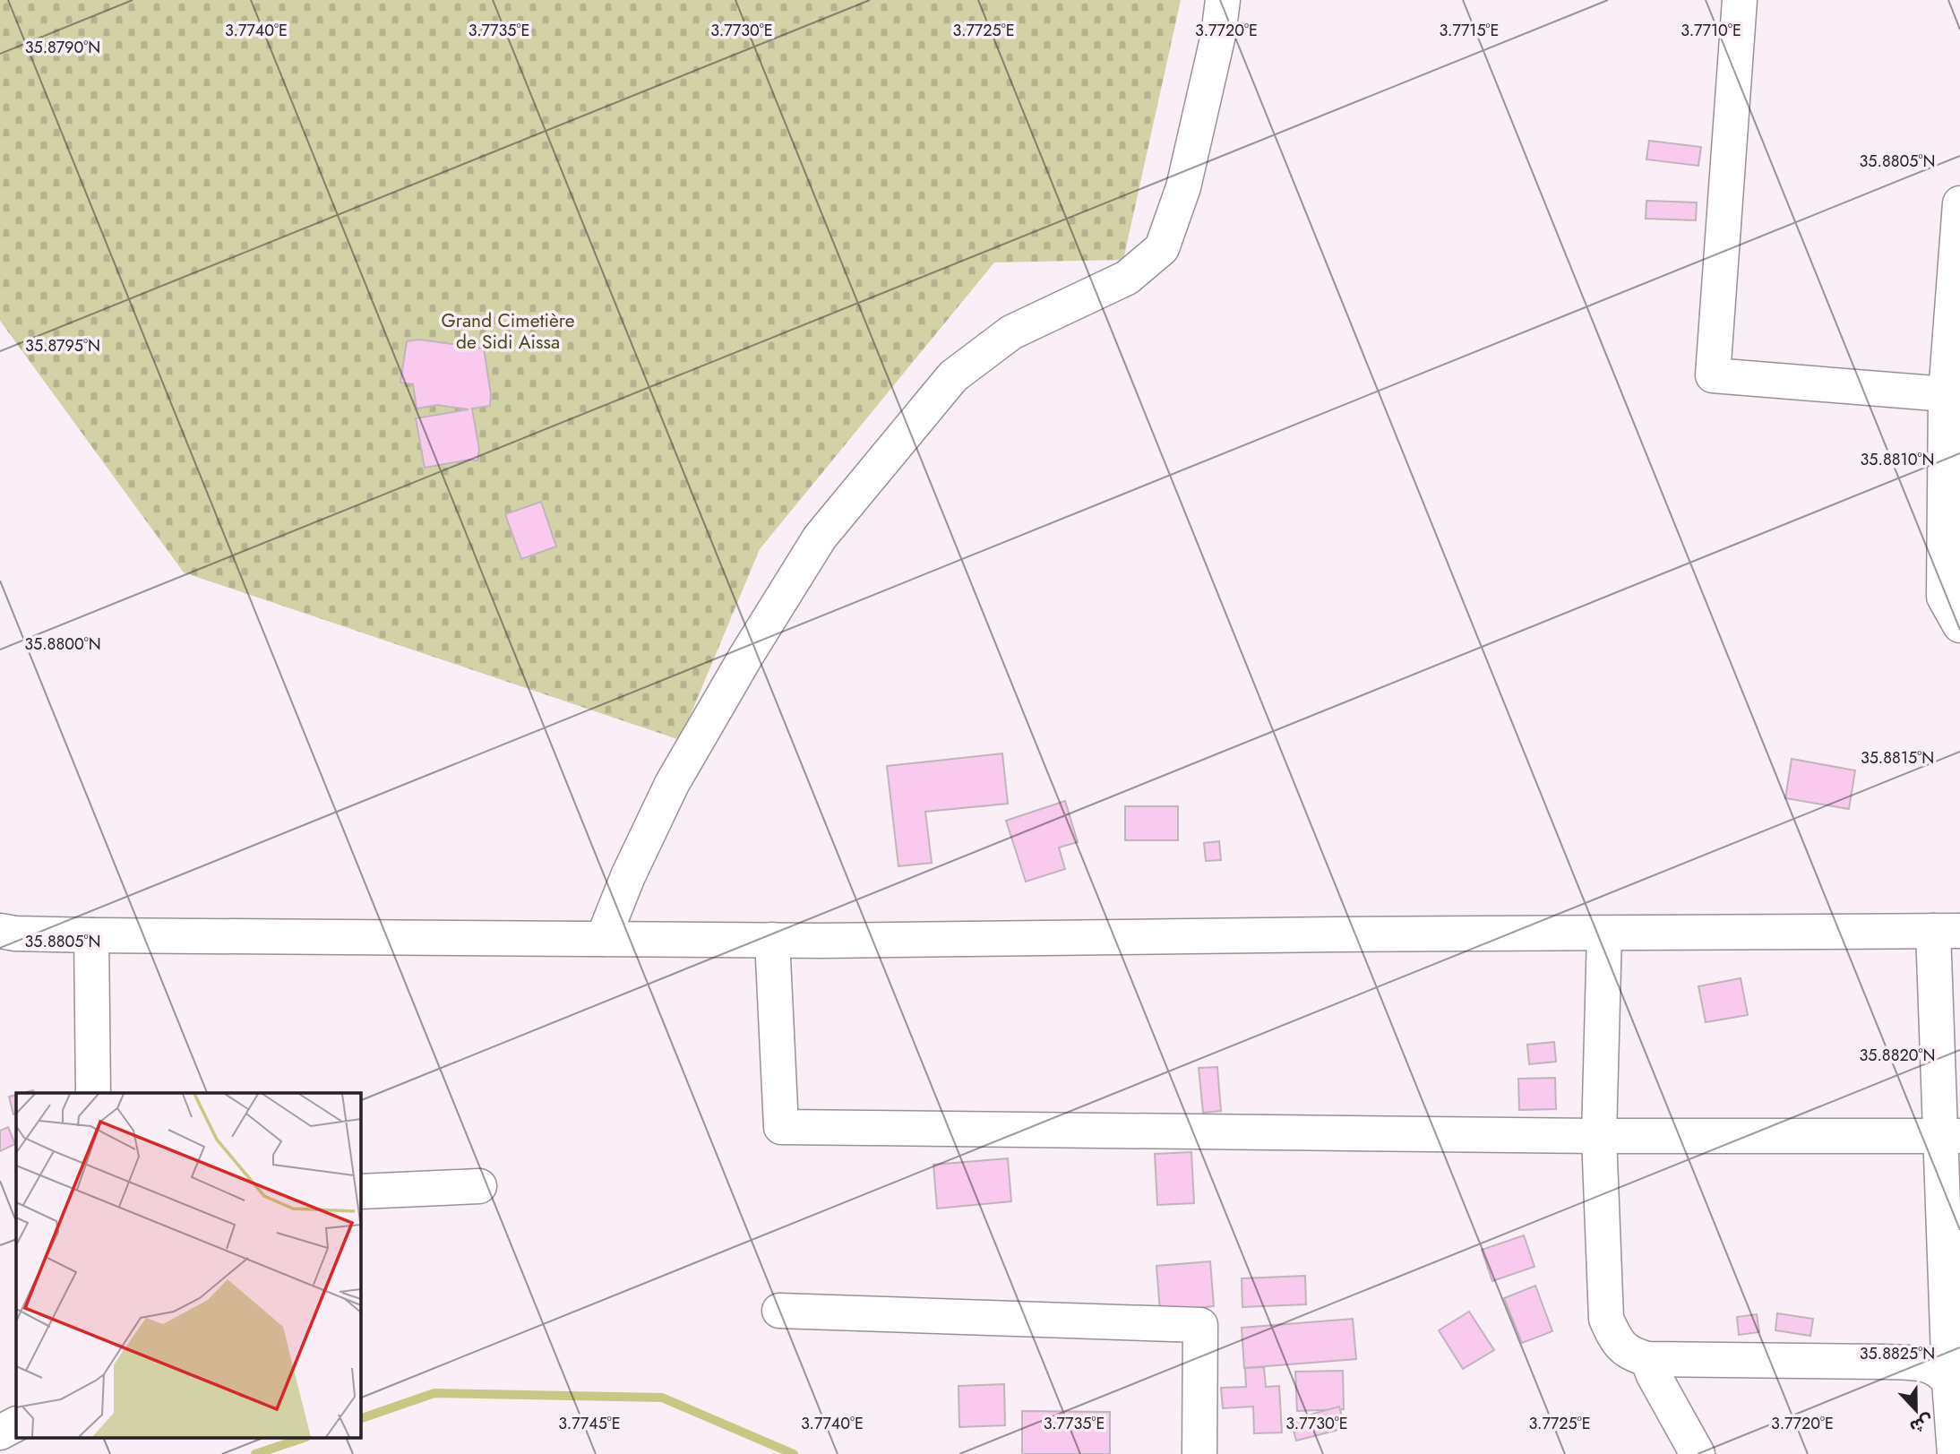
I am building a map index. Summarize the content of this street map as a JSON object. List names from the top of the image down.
{
  "parks": ["Grand Cimetière de Sidi Aissa"],
  "north": "bottom",
  "coordinates": [
    "3.7735°E",
    "3.7730°E",
    "3.7720°E",
    "3.7715°E",
    "3.7710°E",
    "3.7740°E",
    "3.7725°E",
    "35.8790°N",
    "35.8805°N",
    "35.8795°N",
    "35.8810°N",
    "35.8800°N",
    "35.8815°N",
    "35.8820°N",
    "35.8825°N",
    "3.7745°E"
  ]
}
